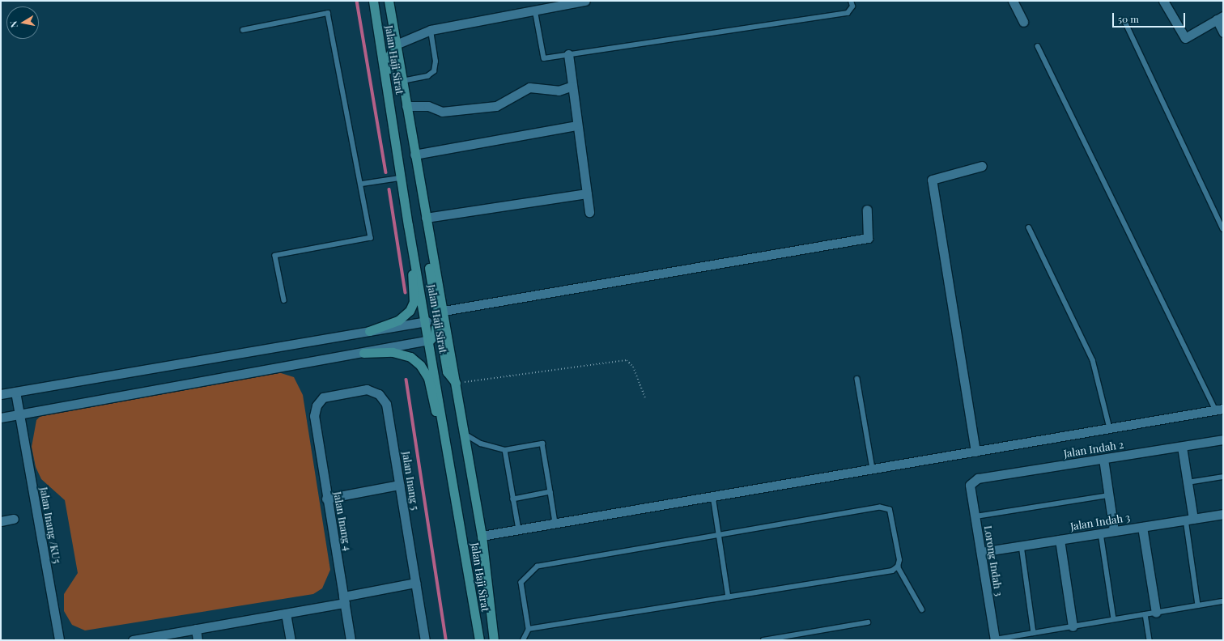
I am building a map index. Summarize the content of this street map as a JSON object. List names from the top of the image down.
{
  "streets": {
    "main road": ["Jalan Haji Sirat"],
    "street": [
      "Jalan Indah 2",
      "Jalan Inang 5",
      "Jalan Inang 4",
      "Jalan Indah 3",
      "Jalan Inang /KU5",
      "Lorong Indah 3"
    ]
  },
  "crossings": [
    ["Jalan Indah 2", "Lorong Indah 3"],
    ["Jalan Inang 5", "Jalan Inang 4"],
    ["Jalan Indah 3", "Lorong Indah 3"]
  ],
  "scale_bar": "50 m",
  "north": "left"
}
